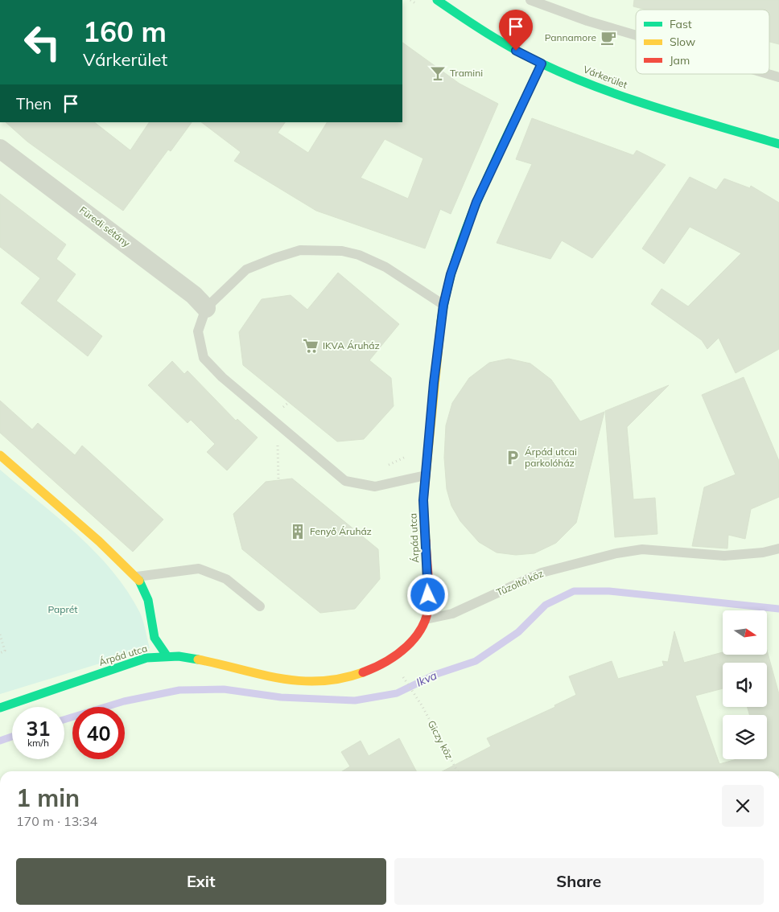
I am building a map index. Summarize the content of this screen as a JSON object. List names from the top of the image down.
{
  "streets": {
    "street": ["Várkerület", "Füredi sétány", "Árpád utca"],
    "lane": ["Tűzoltó köz"],
    "path": ["Giczy köz"]
  },
  "crossings": [
    ["Várkerület", "Árpád utca"],
    ["Árpád utca", "Tűzoltó köz"]
  ],
  "water": ["Ikva"],
  "parks": ["Paprét"],
  "places": {
    "cafe": ["Pannamore"],
    "bar": ["Tramini"],
    "supermarket": ["IKVA Áruház"],
    "parking": ["Árpád utcai parkolóház"],
    "building": ["Fenyő Áruház"]
  },
  "legend": ["Fast", "Slow", "Jam"],
  "north": "right",
  "page": {
    "turn": ["160 m", "Várkerület"],
    "then": "Then",
    "speed": "31 km/h",
    "limit": "40",
    "heading": ["1 min", "170 m · 13:34"],
    "buttons": ["Exit", "Share"]
  }
}
